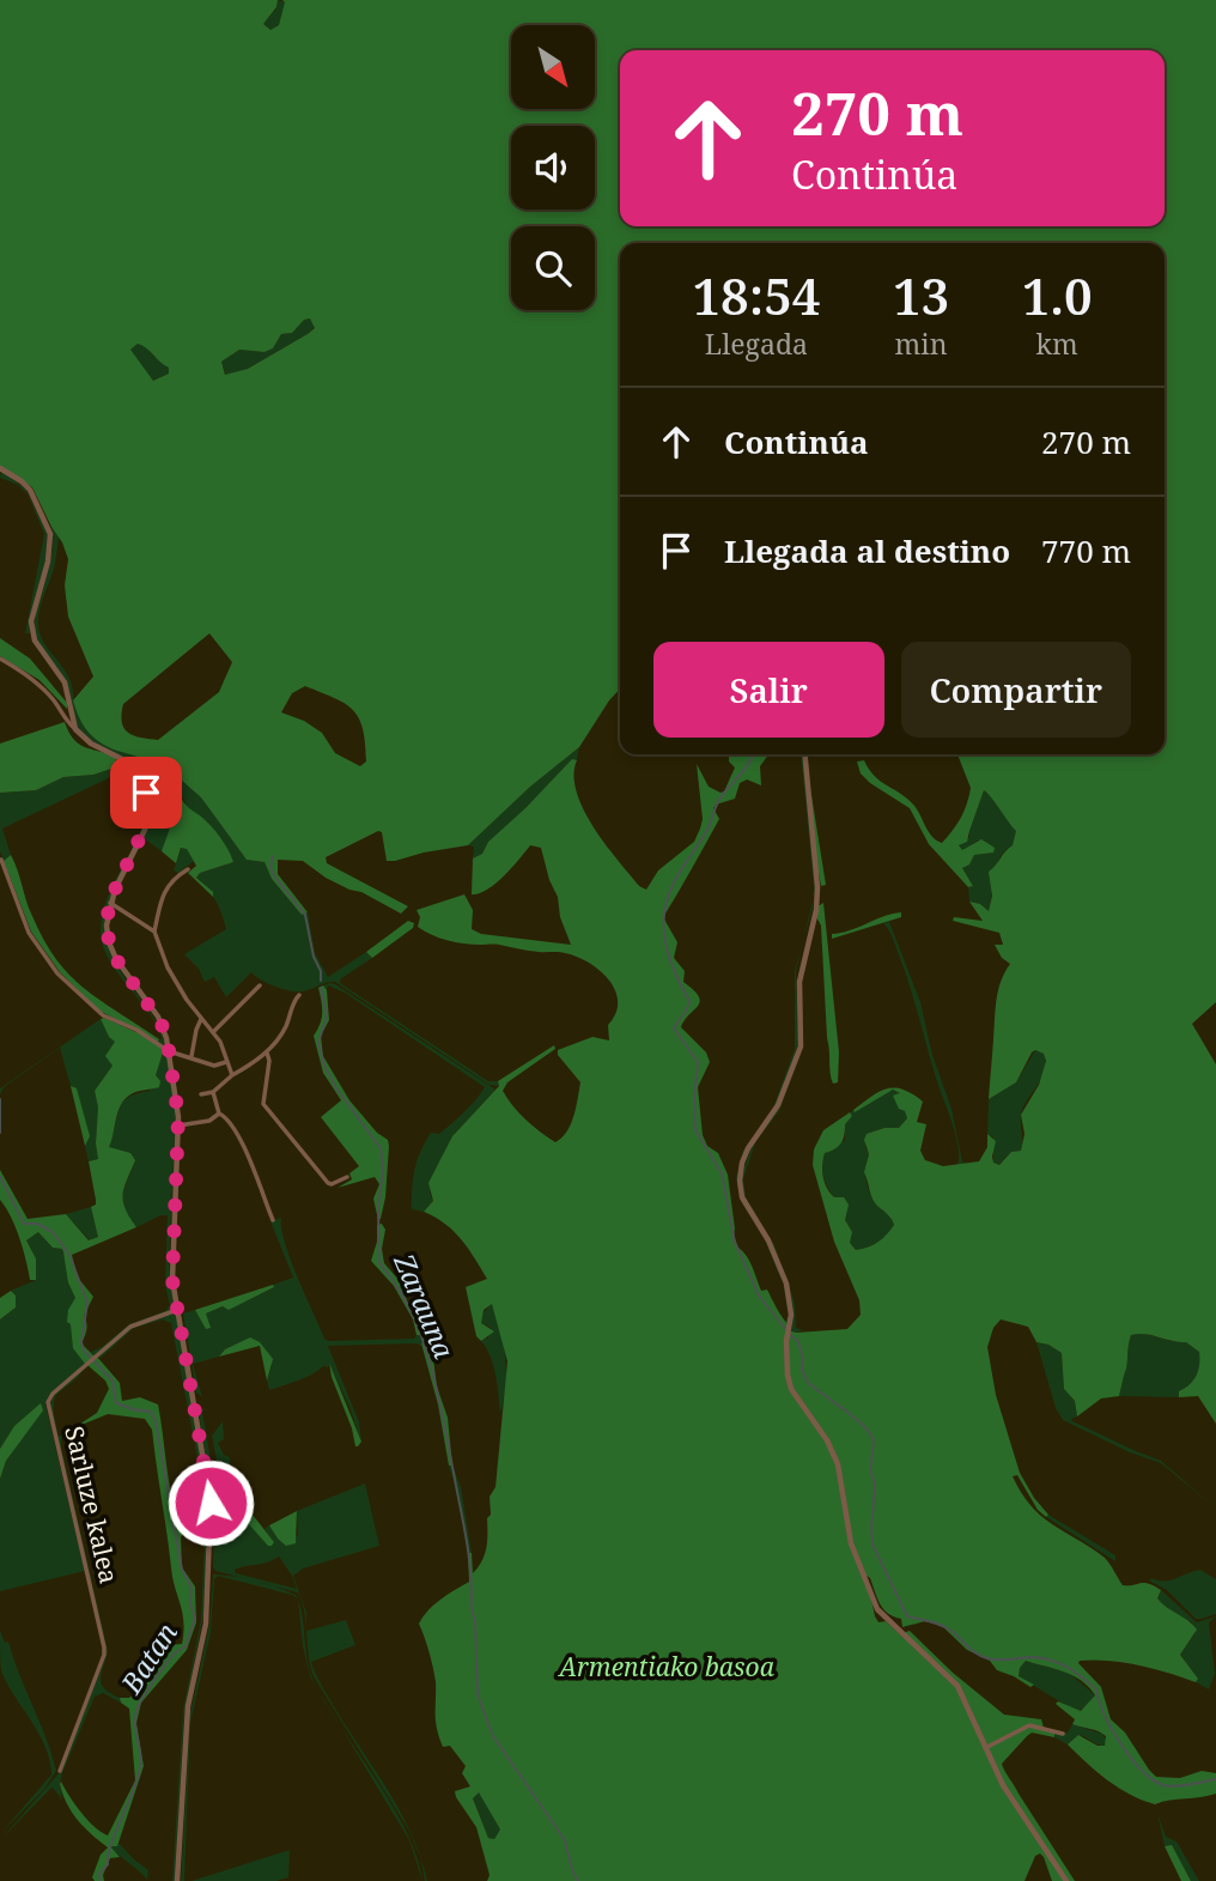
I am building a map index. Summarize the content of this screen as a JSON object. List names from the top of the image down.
{
  "streets": {
    "street": ["Sarluze kalea"]
  },
  "water": ["Zarauna", "Batan"],
  "parks": ["Armentiako basoa"],
  "north": "bottom right",
  "page": {
    "turn": ["270 m", "Continúa"],
    "eta": [
      "18:54",
      "Llegada",
      "13",
      "min",
      "1.0",
      "km"
    ],
    "list": [
      {
        "name": "Continúa",
        "value": "270 m"
      },
      {
        "name": "Llegada al destino",
        "value": "770 m"
      }
    ],
    "buttons": ["Salir", "Compartir"]
  }
}
